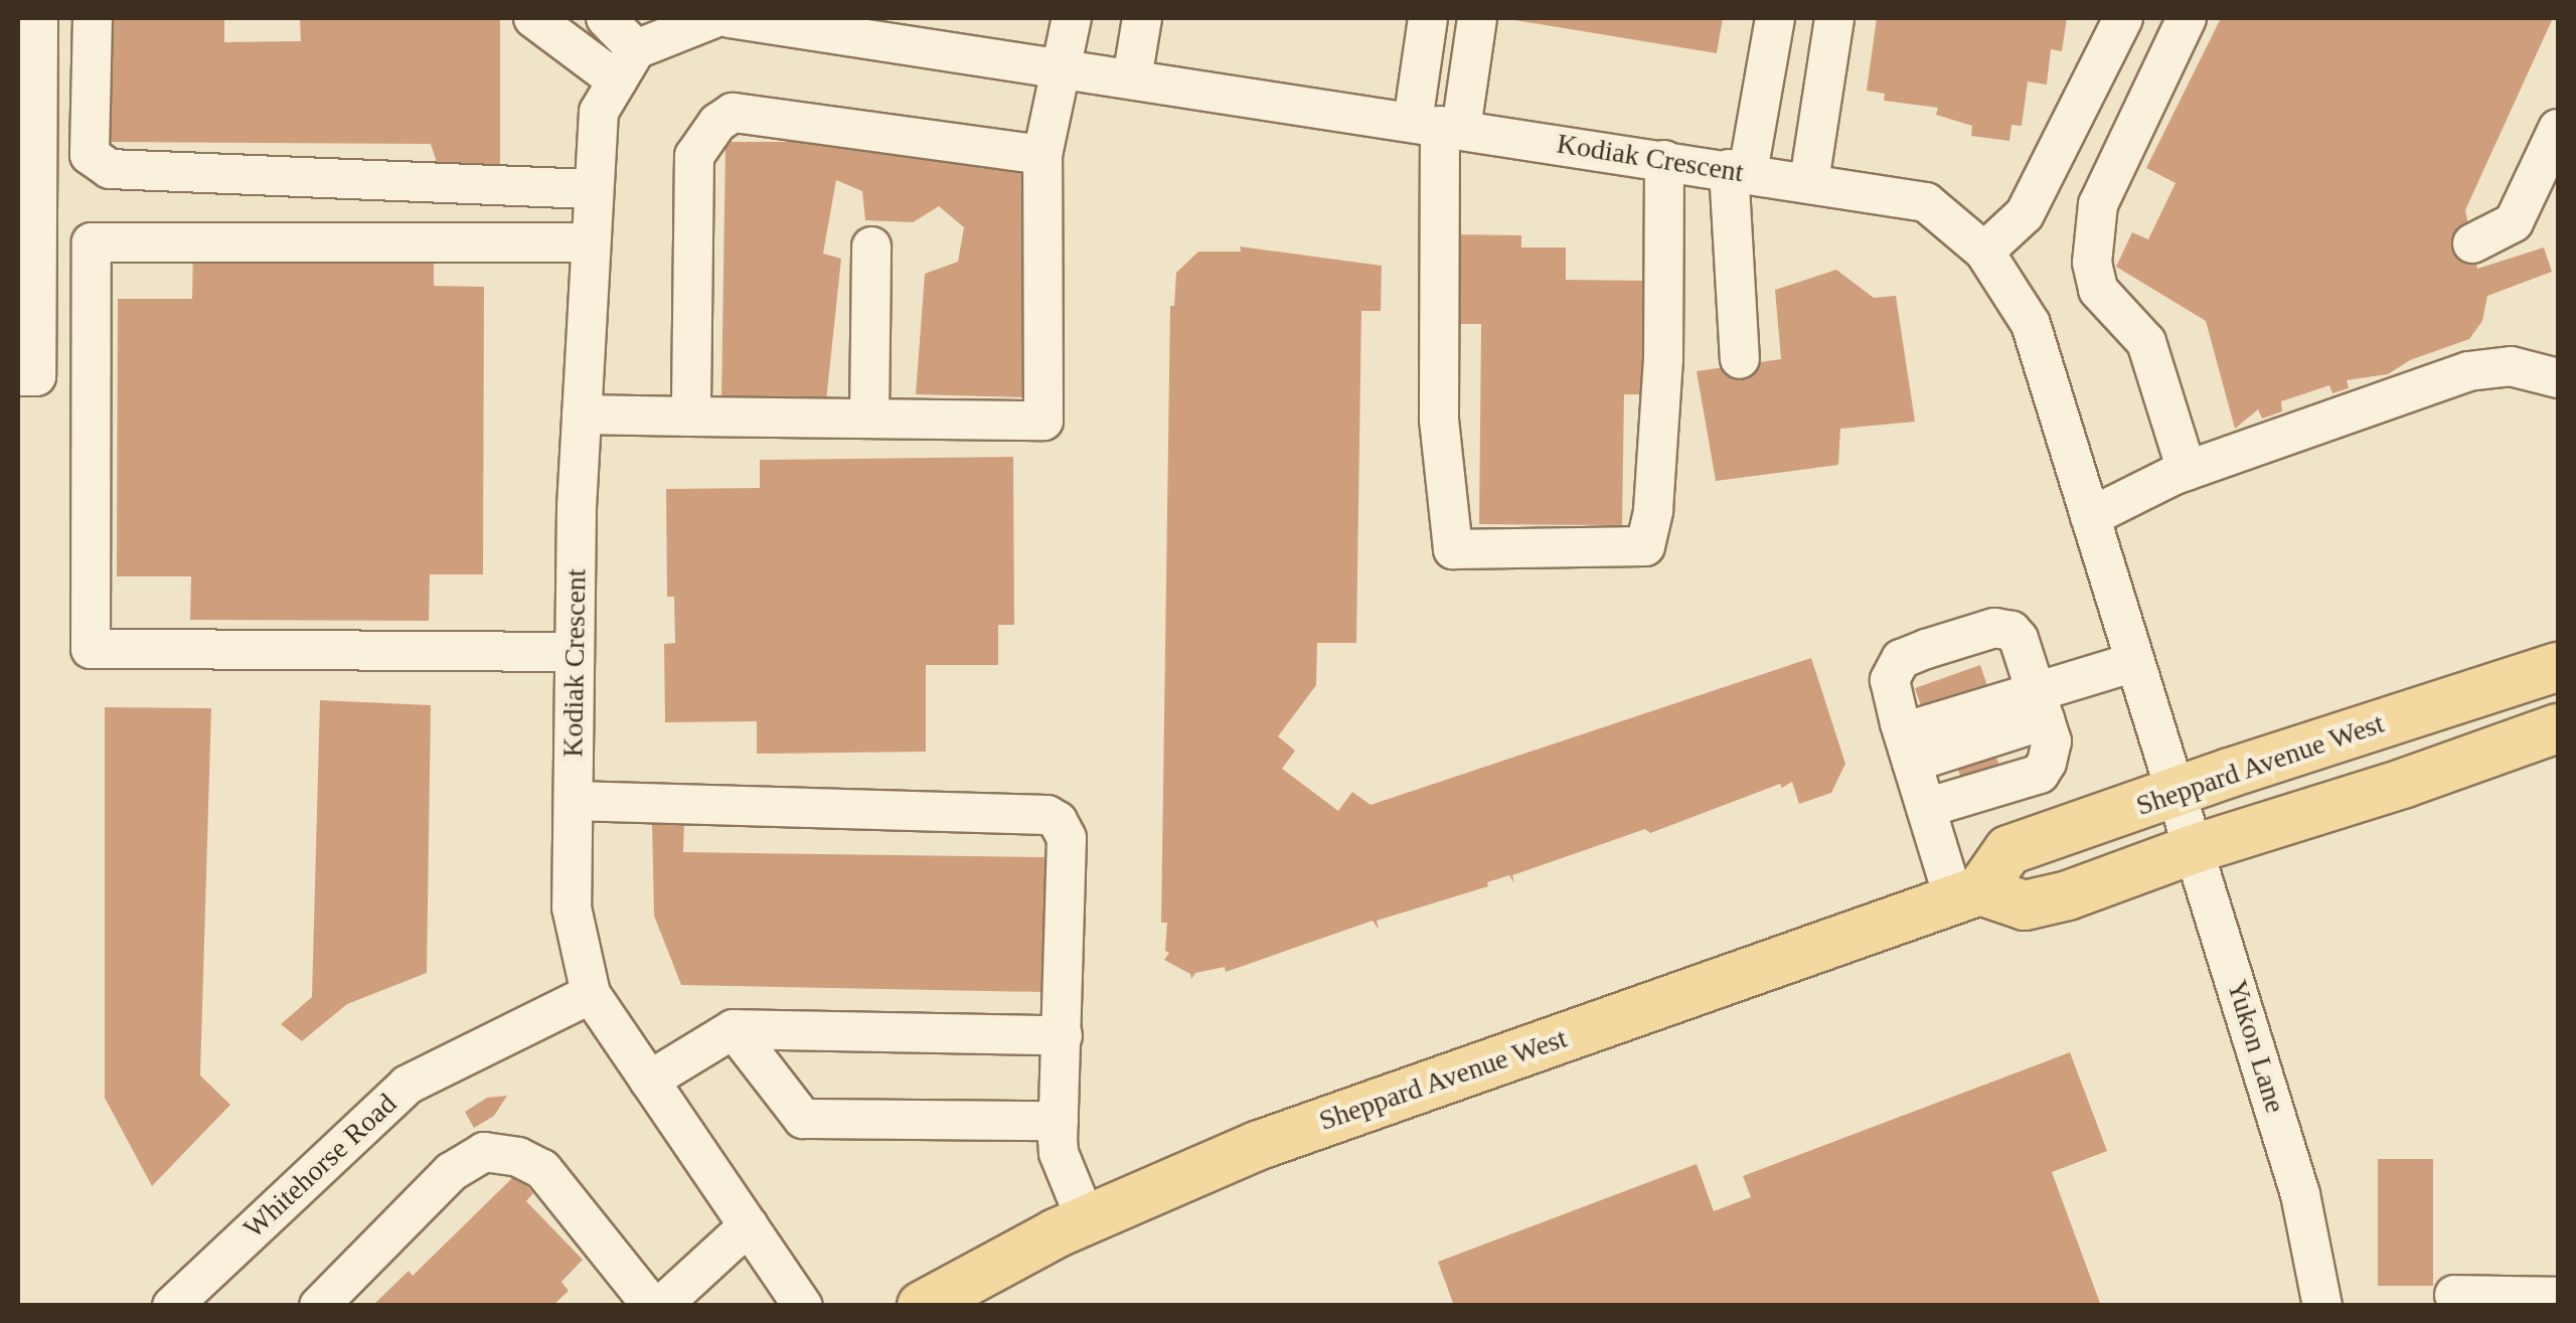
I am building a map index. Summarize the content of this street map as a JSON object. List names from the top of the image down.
{
  "streets": {
    "main road": ["Sheppard Avenue West"],
    "street": ["Kodiak Crescent", "Yukon Lane", "Whitehorse Road"]
  },
  "crossings": [
    ["Kodiak Crescent", "Sheppard Avenue West"],
    ["Kodiak Crescent", "Yukon Lane"],
    ["Kodiak Crescent", "Whitehorse Road"],
    ["Sheppard Avenue West", "Yukon Lane"]
  ]
}
